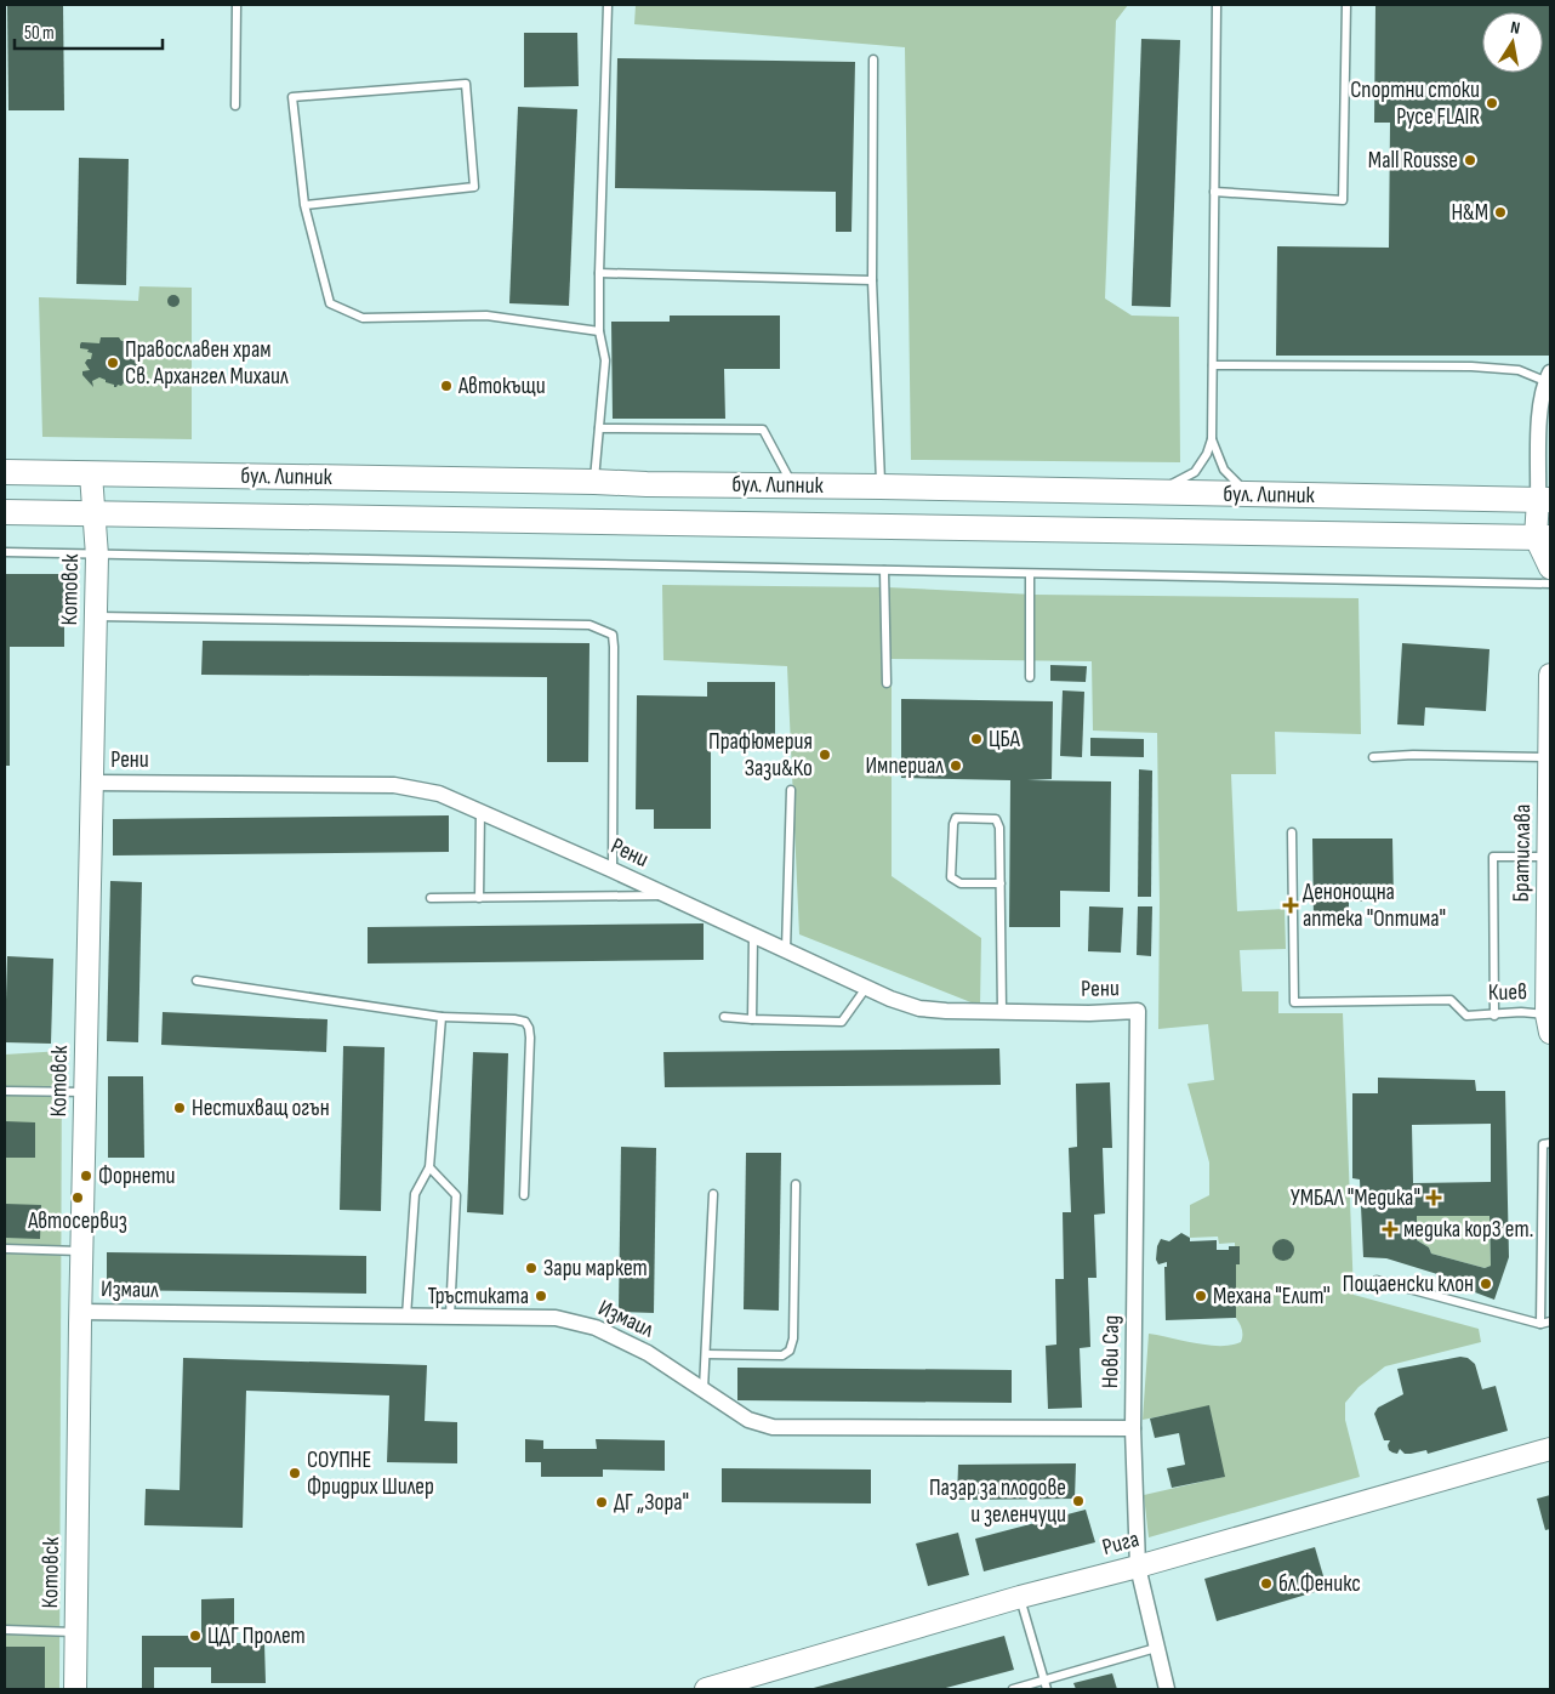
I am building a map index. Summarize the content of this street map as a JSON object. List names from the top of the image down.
{
  "streets": {
    "main road": ["бул. Липник"],
    "street": [
      "Котовск",
      "Рени",
      "Братислава",
      "Измаил",
      "Нови Сад",
      "Рига"
    ],
    "lane": ["Киев"]
  },
  "crossings": [
    ["бул. Липник", "Котовск"],
    ["Котовск", "Рени"],
    ["Котовск", "Измаил"],
    ["Рени", "Нови Сад"],
    ["Братислава", "Киев"],
    ["Измаил", "Нови Сад"],
    ["Нови Сад", "Рига"]
  ],
  "places": {
    "other": [
      "Спортни стоки Русе FLAIR",
      "Mall Rousse",
      "H&M",
      "Православен храм Св. Архангел Михаил",
      "Автокъщи",
      "ЦБА",
      "Прафюмерия Зази&Ко",
      "Империал",
      "Нестихващ огън",
      "Форнети",
      "Автосервиз",
      "Зари маркет",
      "Пощаенски клон",
      "Тръстиката",
      "Механа \"Елит''",
      "СОУПНЕ Фридрих Шилер",
      "Пазар за плодове и зеленчуци",
      "ДГ „Зора\"",
      "бл.Феникс",
      "ЦДГ Пролет"
    ],
    "health": ["Денонощна аптека \"Оптима\"", "УМБАЛ \"Медика\"", "медика кор3 ет."]
  },
  "scale_bar": "50 m",
  "north": "top"
}
